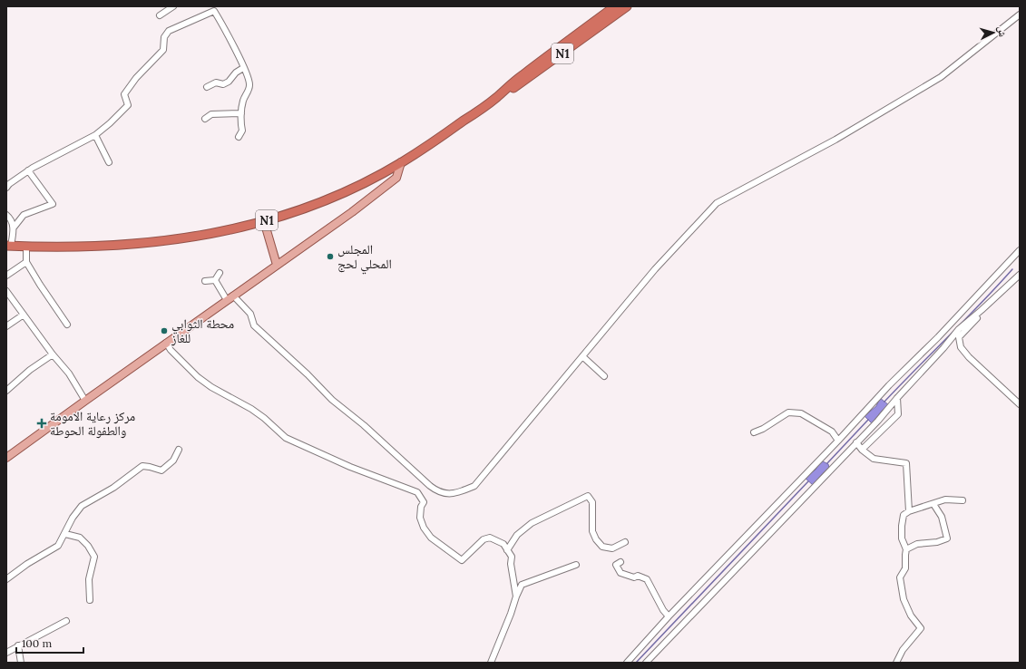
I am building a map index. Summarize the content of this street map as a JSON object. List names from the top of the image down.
{
  "streets": {
    "highway": ["N1"]
  },
  "places": {
    "other": ["المجلس المحلي لحج", "محطة الثوابي للغاز"],
    "health": ["مركز رعاية الامومة والطفولة الحوطة"]
  },
  "scale_bar": "100 m",
  "north": "right"
}
